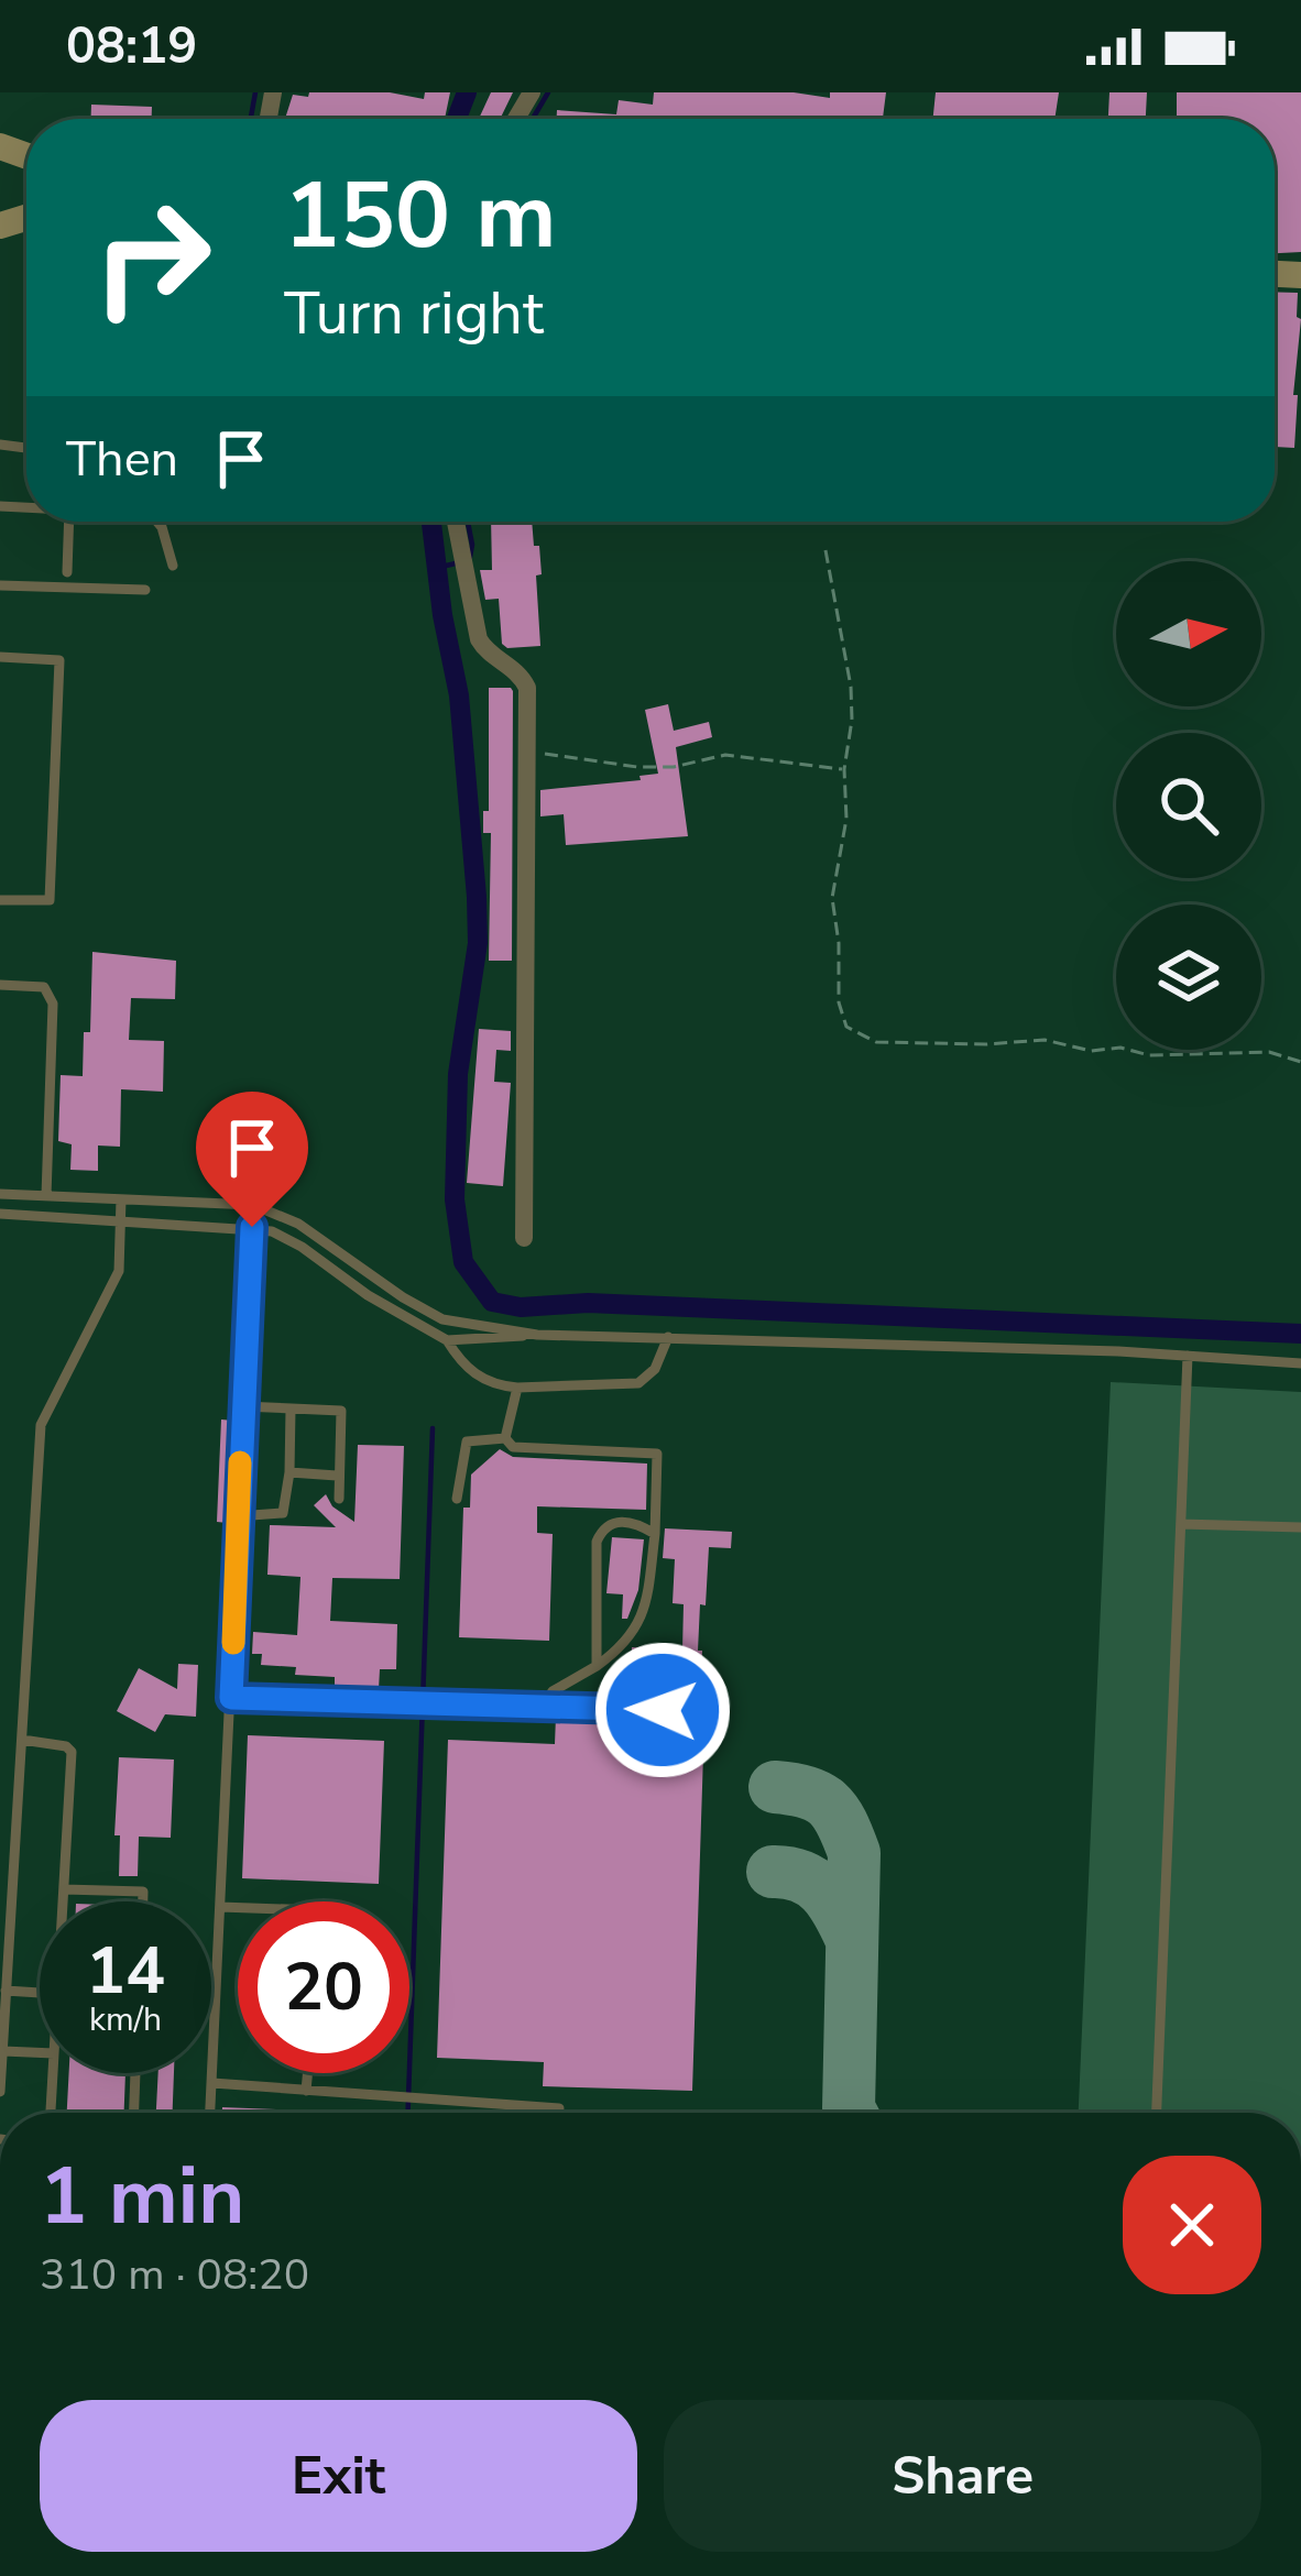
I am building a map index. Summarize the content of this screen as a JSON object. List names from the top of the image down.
{
  "north": "right",
  "page": {
    "status": "08:19",
    "turn": ["150 m", "Turn right"],
    "then": "Then",
    "speed": "14 km/h",
    "limit": "20",
    "heading": ["1 min", "310 m · 08:20"],
    "buttons": ["Exit", "Share"]
  }
}
